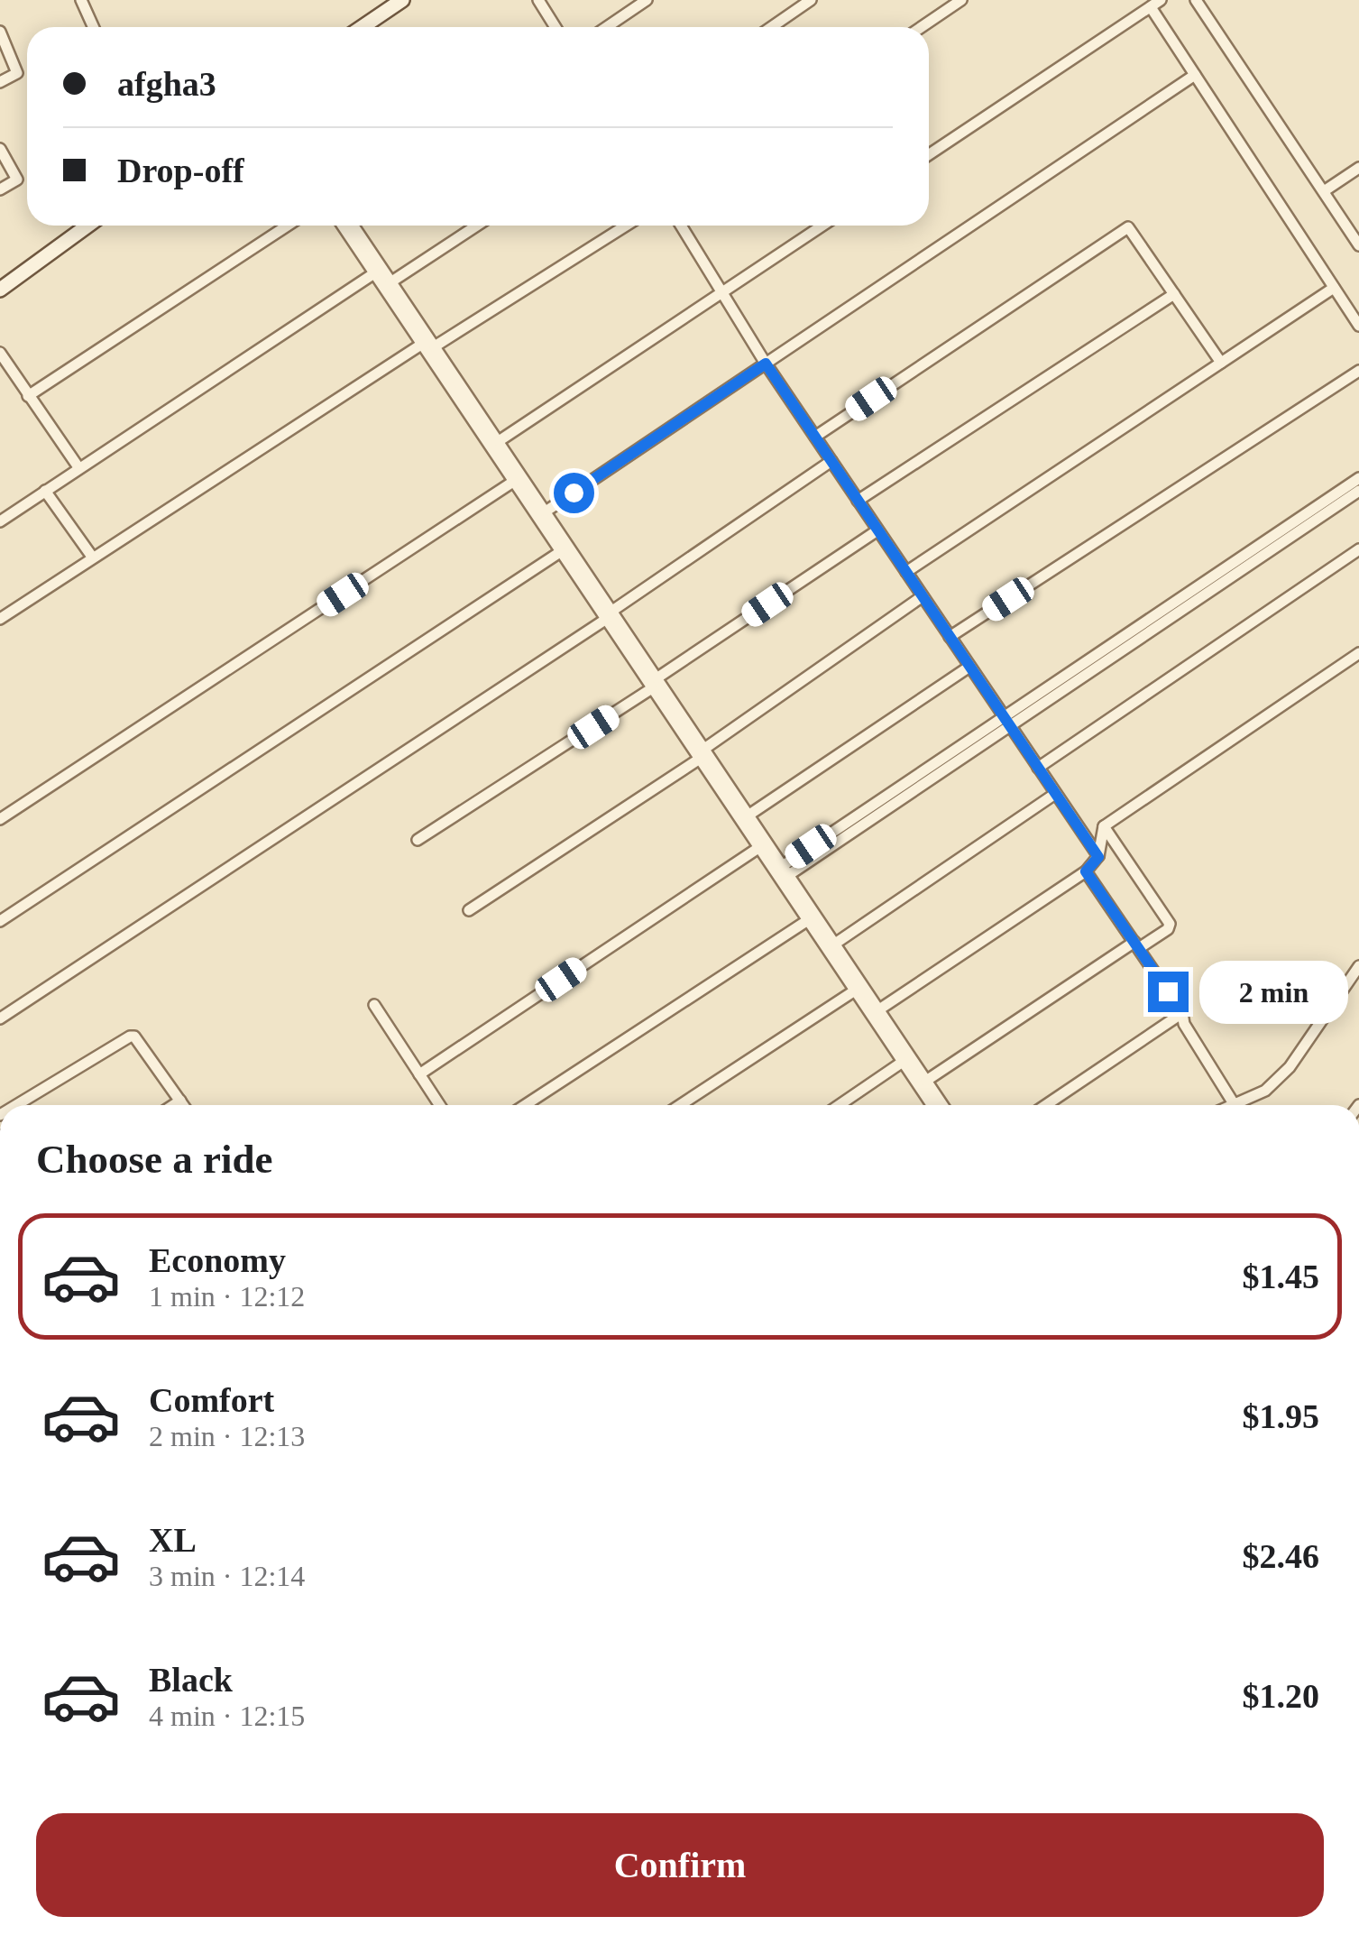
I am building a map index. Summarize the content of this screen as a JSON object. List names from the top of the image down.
{
  "page": {
    "banner": ["afgha3", "Drop-off"],
    "bubble": "2 min",
    "heading": "Choose a ride",
    "list": [
      {
        "name": "Economy",
        "note": "1 min · 12:12",
        "value": "$1.45"
      },
      {
        "name": "Comfort",
        "note": "2 min · 12:13",
        "value": "$1.95"
      },
      {
        "name": "XL",
        "note": "3 min · 12:14",
        "value": "$2.46"
      },
      {
        "name": "Black",
        "note": "4 min · 12:15",
        "value": "$1.20"
      }
    ],
    "buttons": "Confirm"
  }
}
